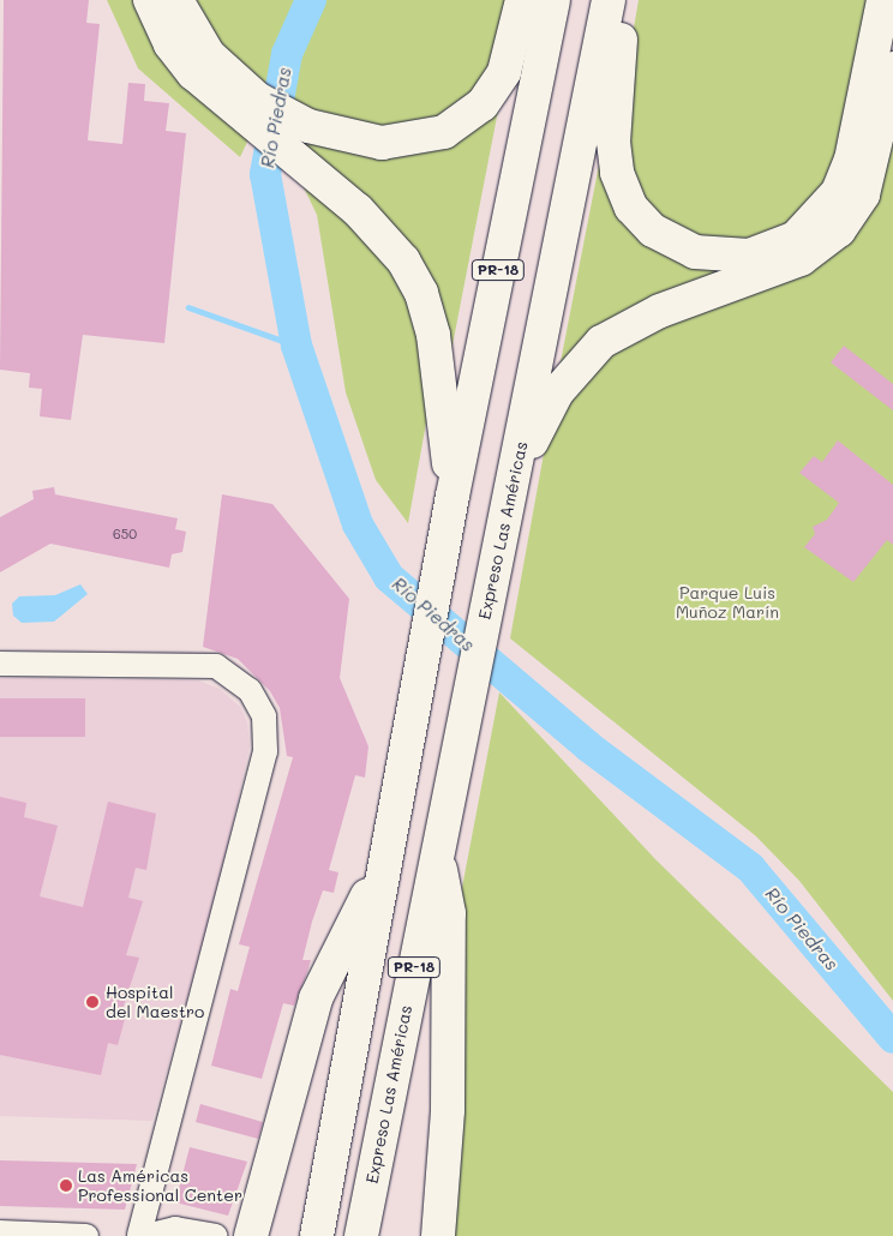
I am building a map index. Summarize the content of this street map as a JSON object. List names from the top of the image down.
{
  "streets": {
    "highway": ["PR-18", "Expreso Las Américas"]
  },
  "water": ["Río Piedras"],
  "parks": ["Parque Luis Muñoz Marín"],
  "places": ["Hospital del Maestro", "Las Américas Professional Center"],
  "house_numbers": ["650"]
}
